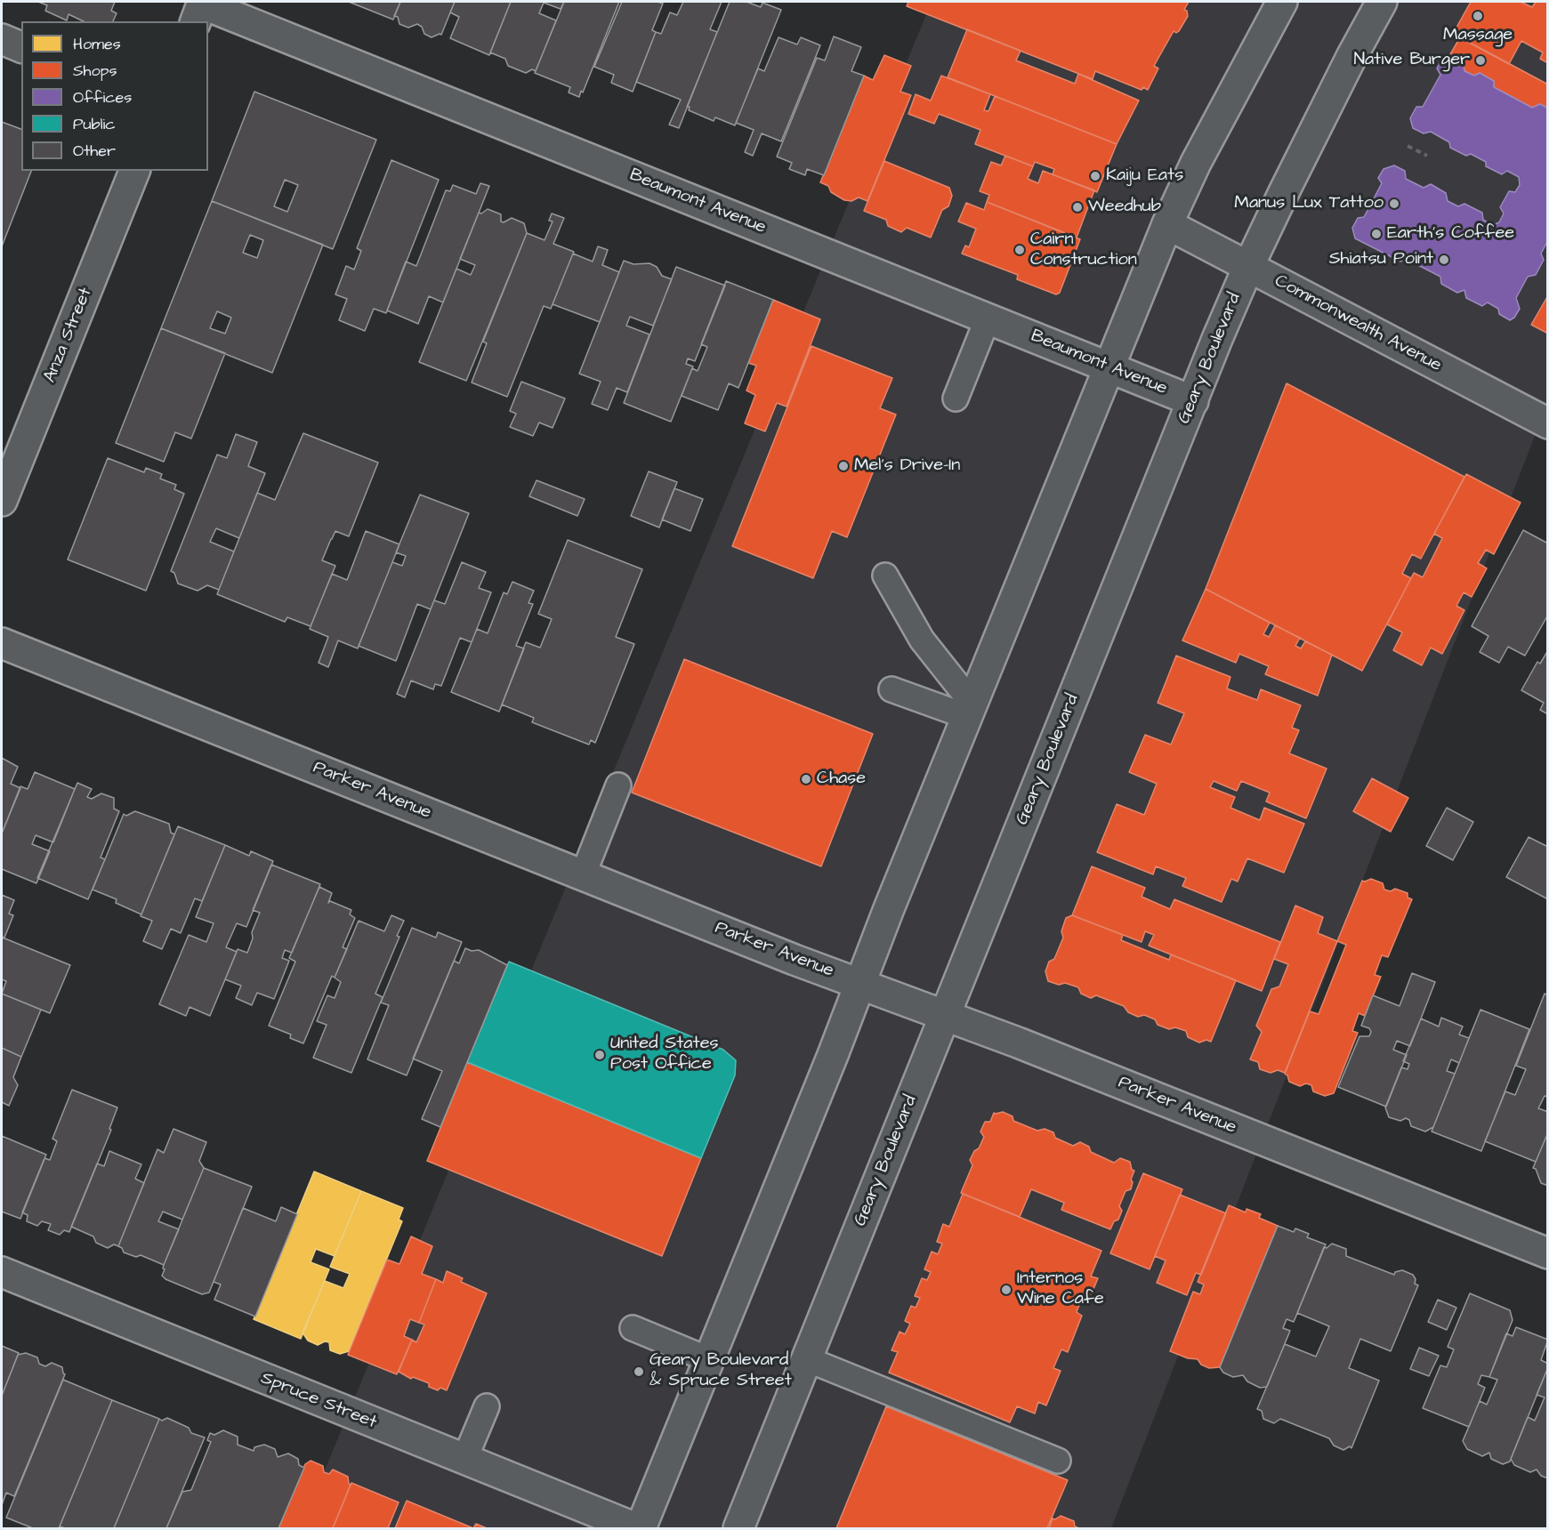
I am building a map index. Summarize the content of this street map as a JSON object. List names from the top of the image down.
{
  "streets": {
    "street": [
      "Beaumont Avenue",
      "Commonwealth Avenue",
      "Anza Street",
      "Geary Boulevard",
      "Parker Avenue",
      "Spruce Street"
    ]
  },
  "crossings": [
    ["Beaumont Avenue", "Geary Boulevard"],
    ["Commonwealth Avenue", "Geary Boulevard"],
    ["Geary Boulevard", "Parker Avenue"]
  ],
  "places": [
    "Massage",
    "Native Burger",
    "Kaiju Eats",
    "Manus Lux Tattoo",
    "Weedhub",
    "Earth's Coffee",
    "Cairn Construction",
    "Shiatsu Point",
    "Mel's Drive-In",
    "Chase",
    "United States Post Office",
    "Internos Wine Cafe",
    "Geary Boulevard & Spruce Street"
  ],
  "legend": [
    "Homes",
    "Shops",
    "Offices",
    "Public",
    "Other"
  ]
}
